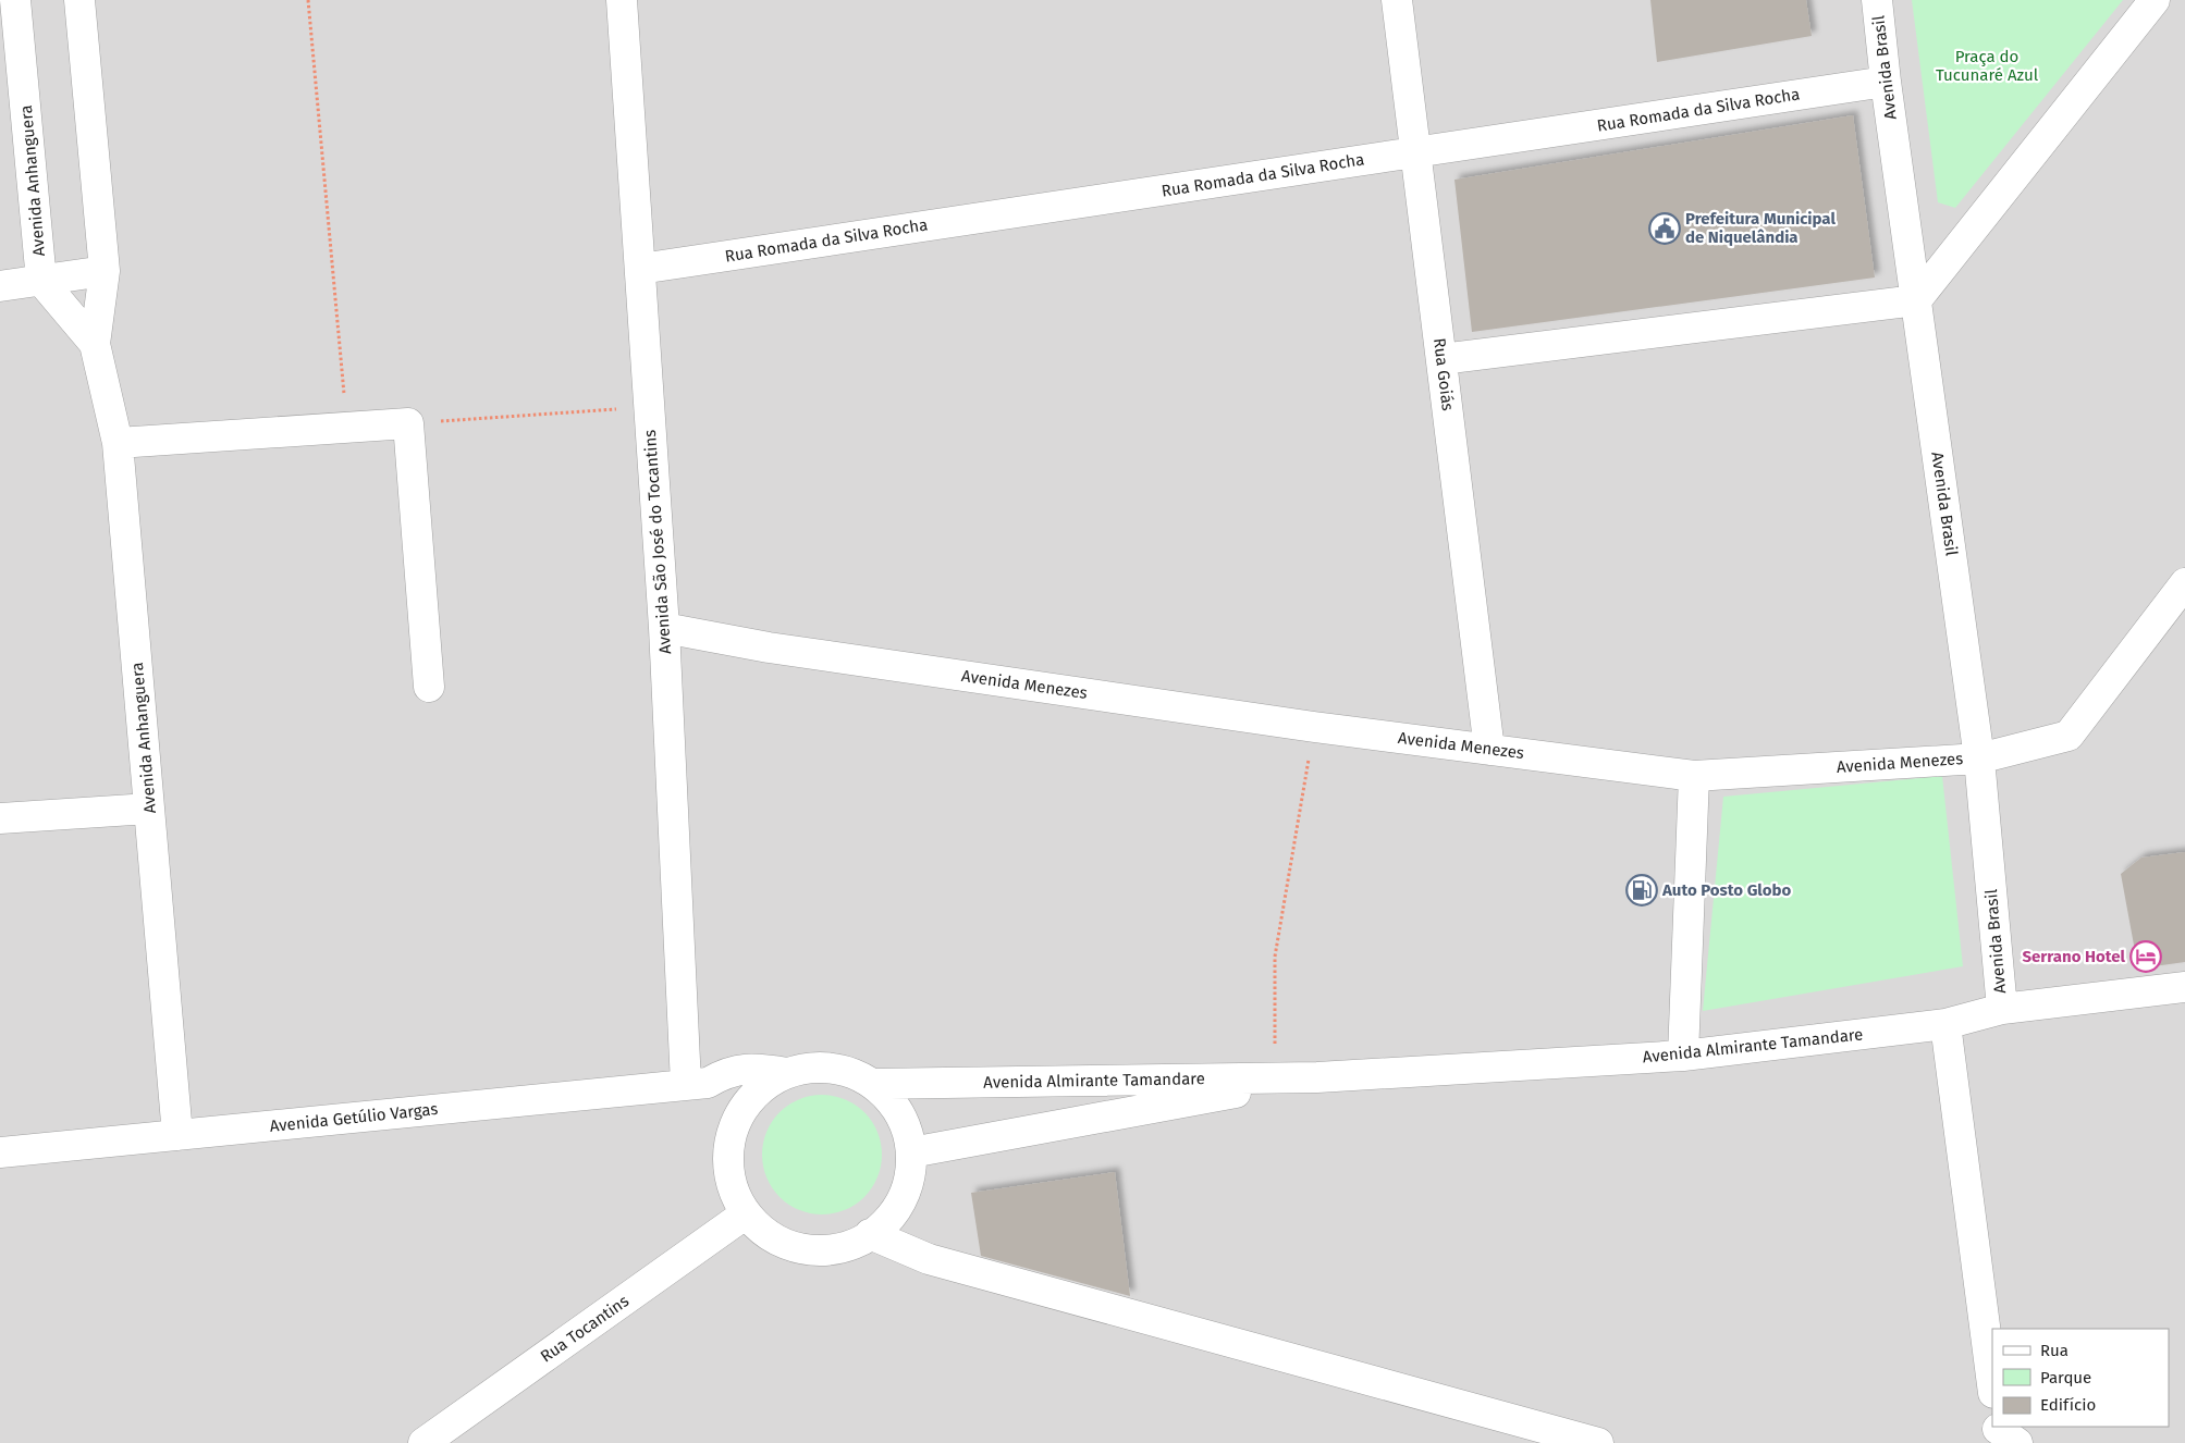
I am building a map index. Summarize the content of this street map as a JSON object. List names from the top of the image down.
{
  "streets": {
    "street": [
      "Avenida Brasil",
      "Rua Romada da Silva Rocha",
      "Avenida Anhanguera",
      "Rua Goiás",
      "Avenida São José do Tocantins",
      "Avenida Menezes",
      "Avenida Almirante Tamandare",
      "Avenida Getúlio Vargas",
      "Rua Tocantins"
    ]
  },
  "crossings": [
    ["Avenida Brasil", "Rua Romada da Silva Rocha"],
    ["Avenida Brasil", "Avenida Menezes"],
    ["Avenida Brasil", "Avenida Almirante Tamandare"],
    ["Rua Romada da Silva Rocha", "Rua Goiás"],
    ["Rua Romada da Silva Rocha", "Avenida São José do Tocantins"],
    ["Avenida Anhanguera", "Avenida Getúlio Vargas"],
    ["Rua Goiás", "Avenida Menezes"],
    ["Avenida São José do Tocantins", "Avenida Menezes"],
    ["Avenida São José do Tocantins", "Avenida Getúlio Vargas"],
    ["Avenida Almirante Tamandare", "Avenida Getúlio Vargas"],
    ["Avenida Almirante Tamandare", "Rua Tocantins"],
    ["Avenida Getúlio Vargas", "Rua Tocantins"]
  ],
  "parks": ["Praça do Tucunaré Azul"],
  "places": {
    "public building": ["Prefeitura Municipal de Niquelândia"],
    "fuel station": ["Auto Posto Globo"],
    "hotel": ["Serrano Hotel"]
  },
  "legend": ["Rua", "Parque", "Edifício"]
}
